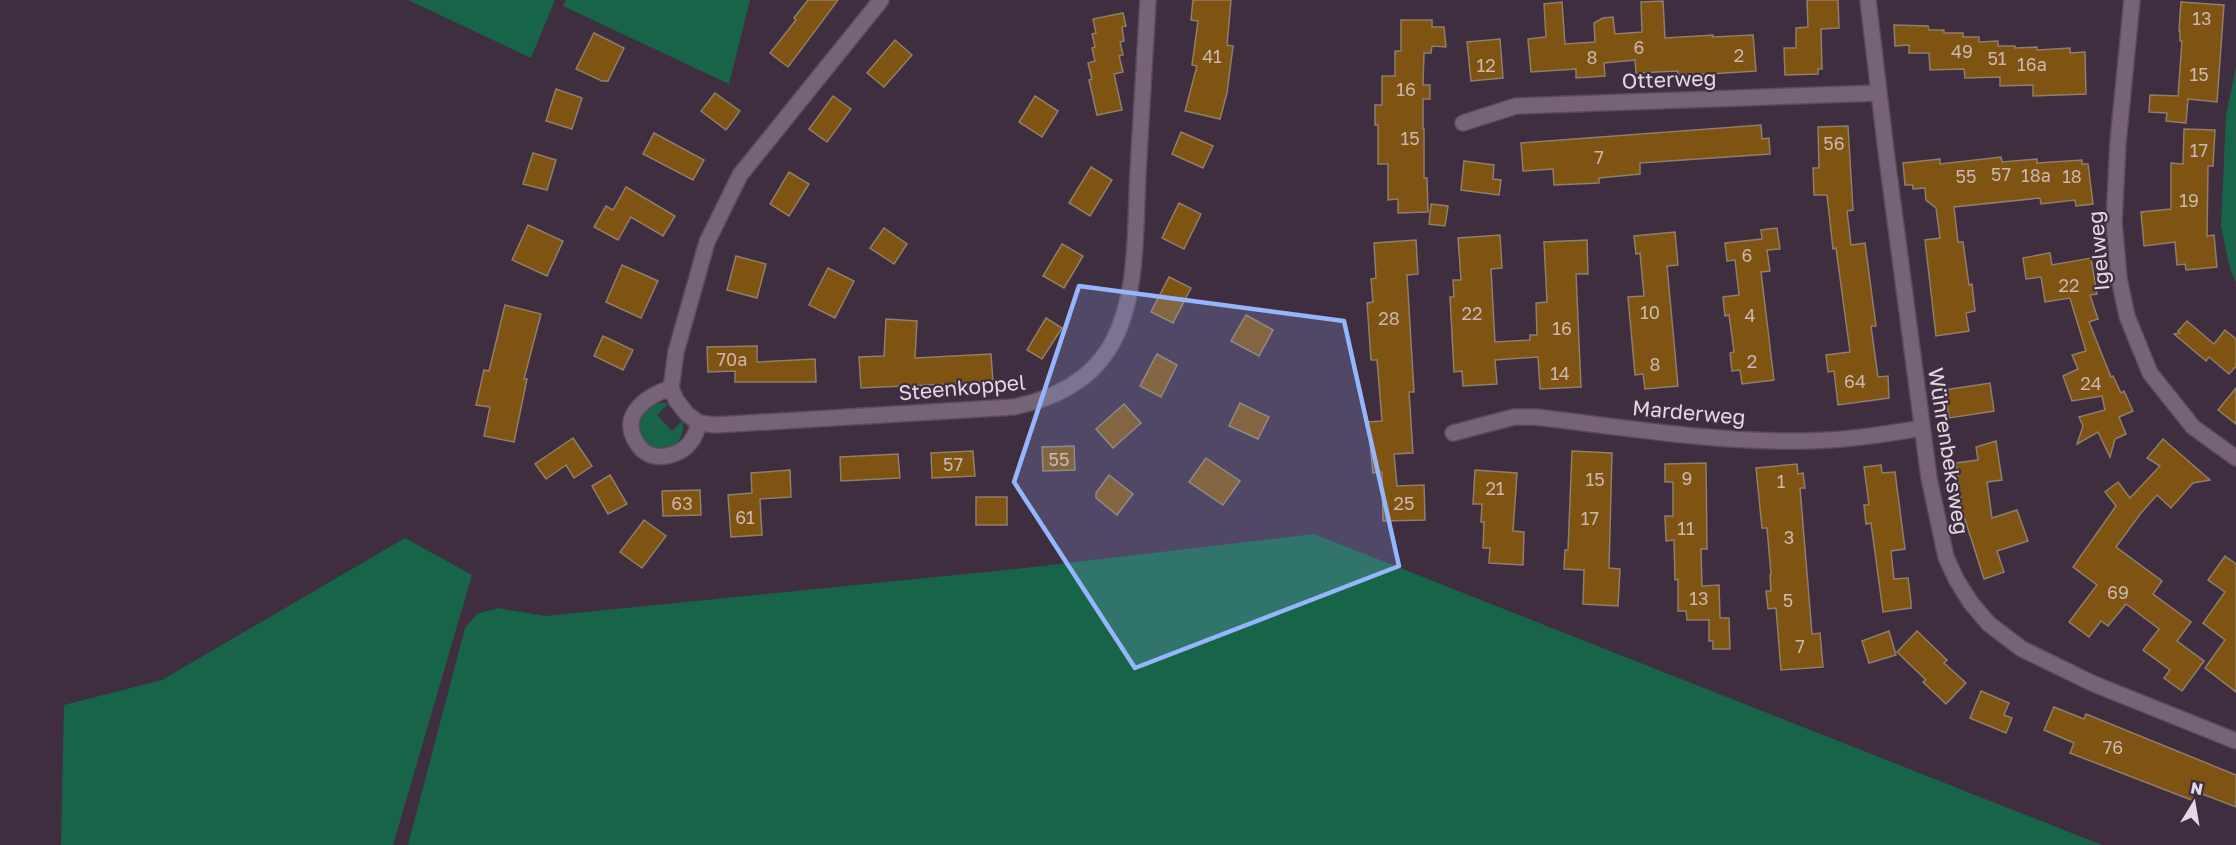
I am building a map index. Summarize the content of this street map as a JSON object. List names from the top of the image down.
{
  "streets": {
    "street": [
      "Otterweg",
      "Igelweg",
      "Steenkoppel",
      "Marderweg",
      "Wührenbeksweg"
    ]
  },
  "crossings": [
    ["Otterweg", "Wührenbeksweg"],
    ["Marderweg", "Wührenbeksweg"]
  ],
  "house_numbers": [
    "13",
    "6",
    "49",
    "2",
    "41",
    "8",
    "51",
    "16a",
    "12",
    "15",
    "16",
    "15",
    "56",
    "17",
    "7",
    "57",
    "18a",
    "55",
    "18",
    "19",
    "6",
    "22",
    "10",
    "22",
    "4",
    "28",
    "16",
    "70a",
    "2",
    "8",
    "14",
    "64",
    "24",
    "55",
    "57",
    "9",
    "15",
    "1",
    "21",
    "63",
    "25",
    "61",
    "17",
    "11",
    "3",
    "69",
    "13",
    "5",
    "7",
    "76"
  ],
  "north": "top"
}
